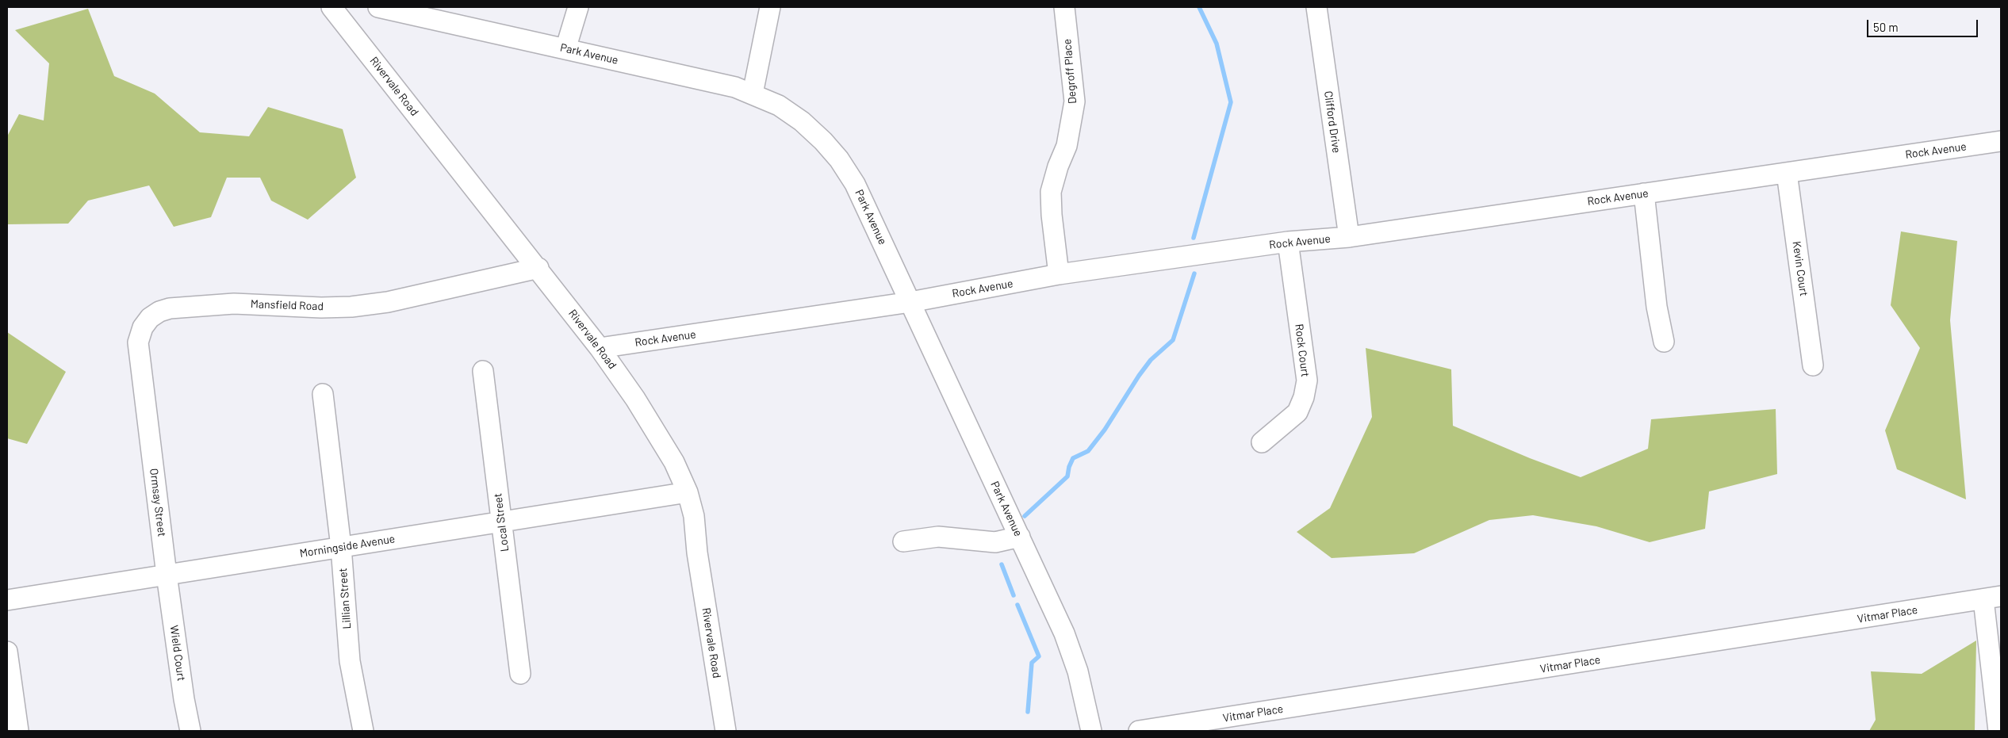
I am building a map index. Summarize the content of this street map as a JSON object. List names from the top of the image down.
{
  "streets": {
    "street": [
      "Park Avenue",
      "Degroff Place",
      "Rivervale Road",
      "Clifford Drive",
      "Rock Avenue",
      "Kevin Court",
      "Mansfield Road",
      "Rock Court",
      "Ormsay Street",
      "Local Street",
      "Morningside Avenue",
      "Lillian Street",
      "Vitmar Place",
      "Wield Court"
    ]
  },
  "crossings": [
    ["Park Avenue", "Rock Avenue"],
    ["Degroff Place", "Rock Avenue"],
    ["Rivervale Road", "Rock Avenue"],
    ["Rivervale Road", "Mansfield Road"],
    ["Rivervale Road", "Morningside Avenue"],
    ["Clifford Drive", "Rock Avenue"],
    ["Rock Avenue", "Kevin Court"],
    ["Rock Avenue", "Rock Court"],
    ["Mansfield Road", "Ormsay Street"],
    ["Ormsay Street", "Morningside Avenue"],
    ["Ormsay Street", "Wield Court"],
    ["Local Street", "Morningside Avenue"],
    ["Morningside Avenue", "Lillian Street"],
    ["Morningside Avenue", "Wield Court"]
  ],
  "scale_bar": "50 m"
}
